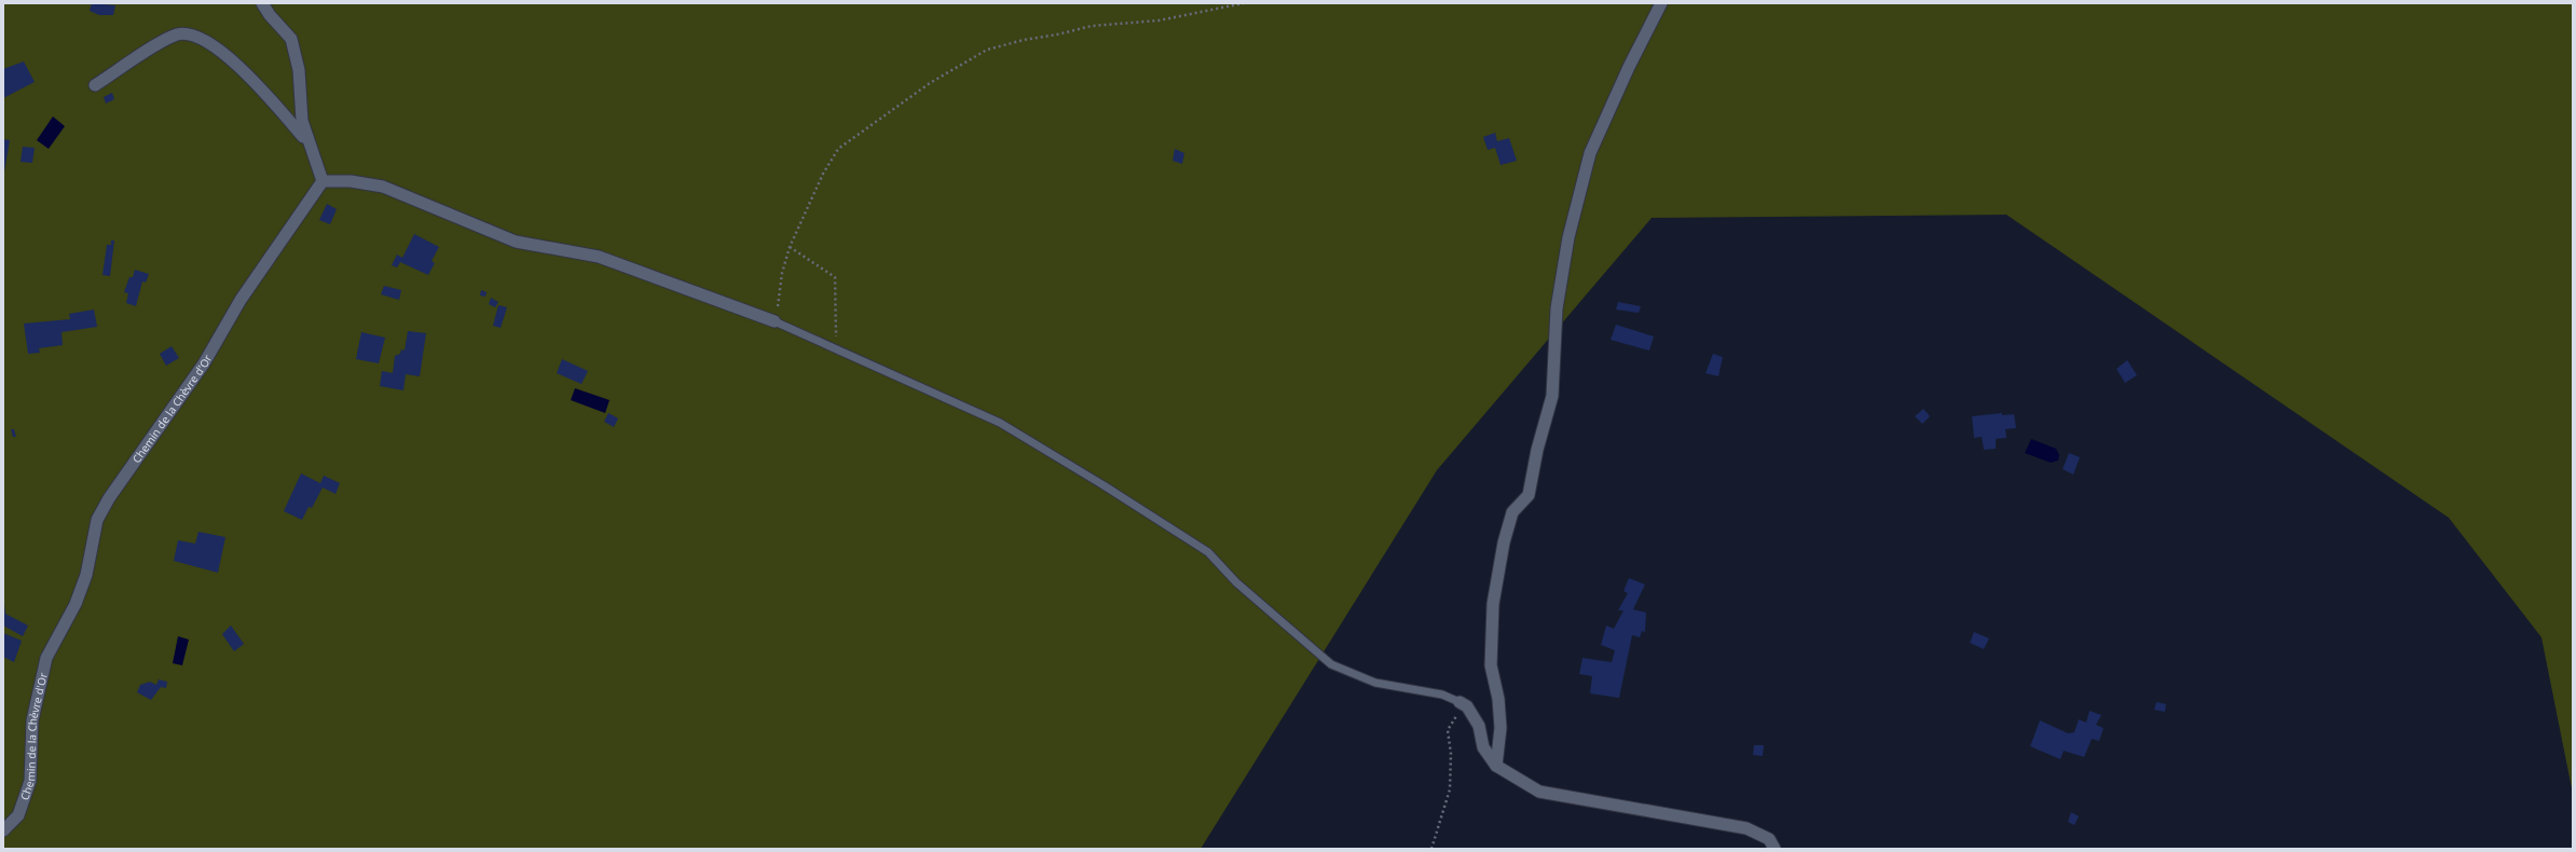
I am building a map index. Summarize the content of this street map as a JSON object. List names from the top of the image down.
{
  "streets": {
    "street": ["Chemin de la Chèvre d'Or"]
  }
}
